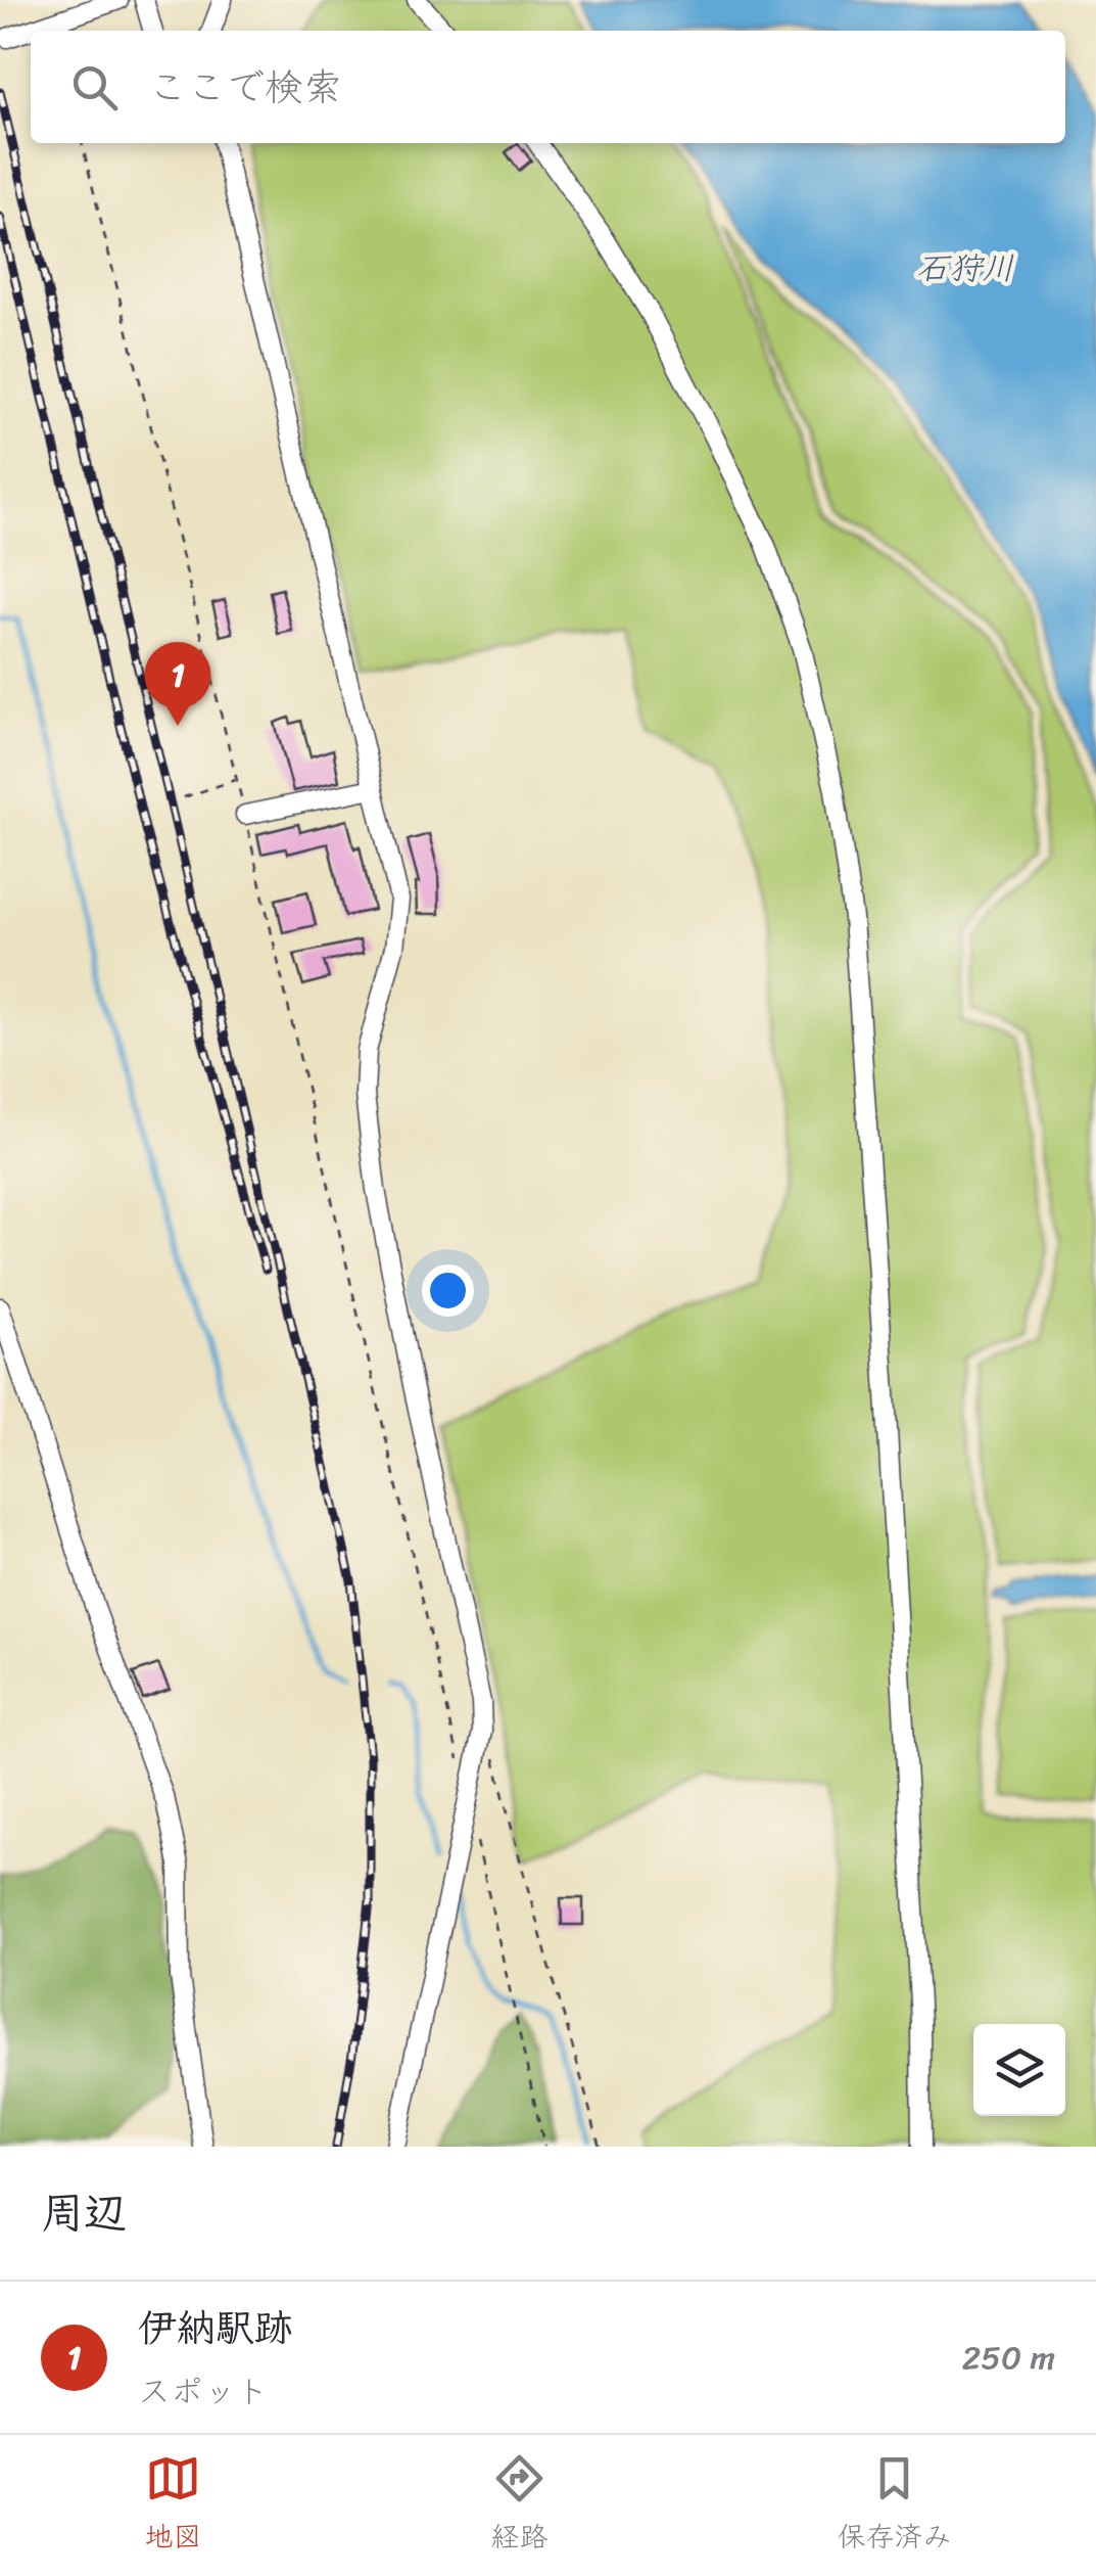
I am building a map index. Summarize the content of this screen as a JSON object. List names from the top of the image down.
{
  "water": ["石狩川"],
  "page": {
    "search": "ここで検索",
    "pins": "1",
    "heading": "周辺",
    "list": [
      {
        "mark": "1",
        "name": "伊納駅跡",
        "note": "スポット",
        "value": "250 m"
      }
    ],
    "nav": ["地図", "経路", "保存済み"]
  }
}
